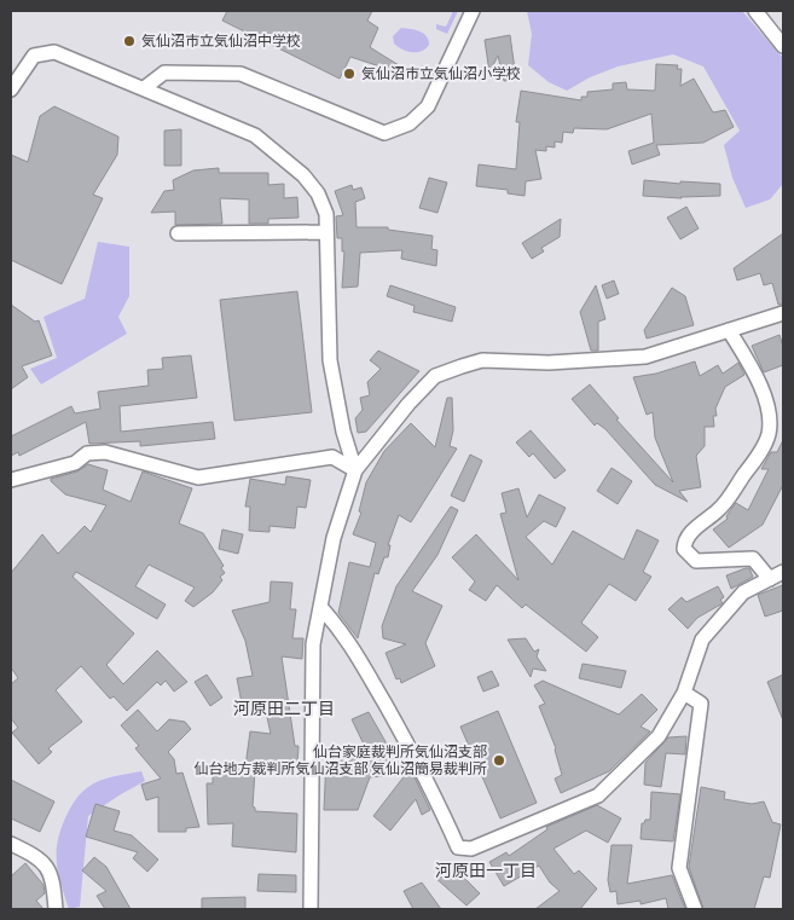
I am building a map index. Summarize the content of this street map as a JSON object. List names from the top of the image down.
{
  "districts": ["河原田二丁目", "河原田一丁目"],
  "places": ["気仙沼市立気仙沼中学校", "気仙沼市立気仙沼小学校", "仙台家庭裁判所気仙沼支部 仙台地方裁判所気仙沼支部 気仙沼簡易裁判所"]
}
